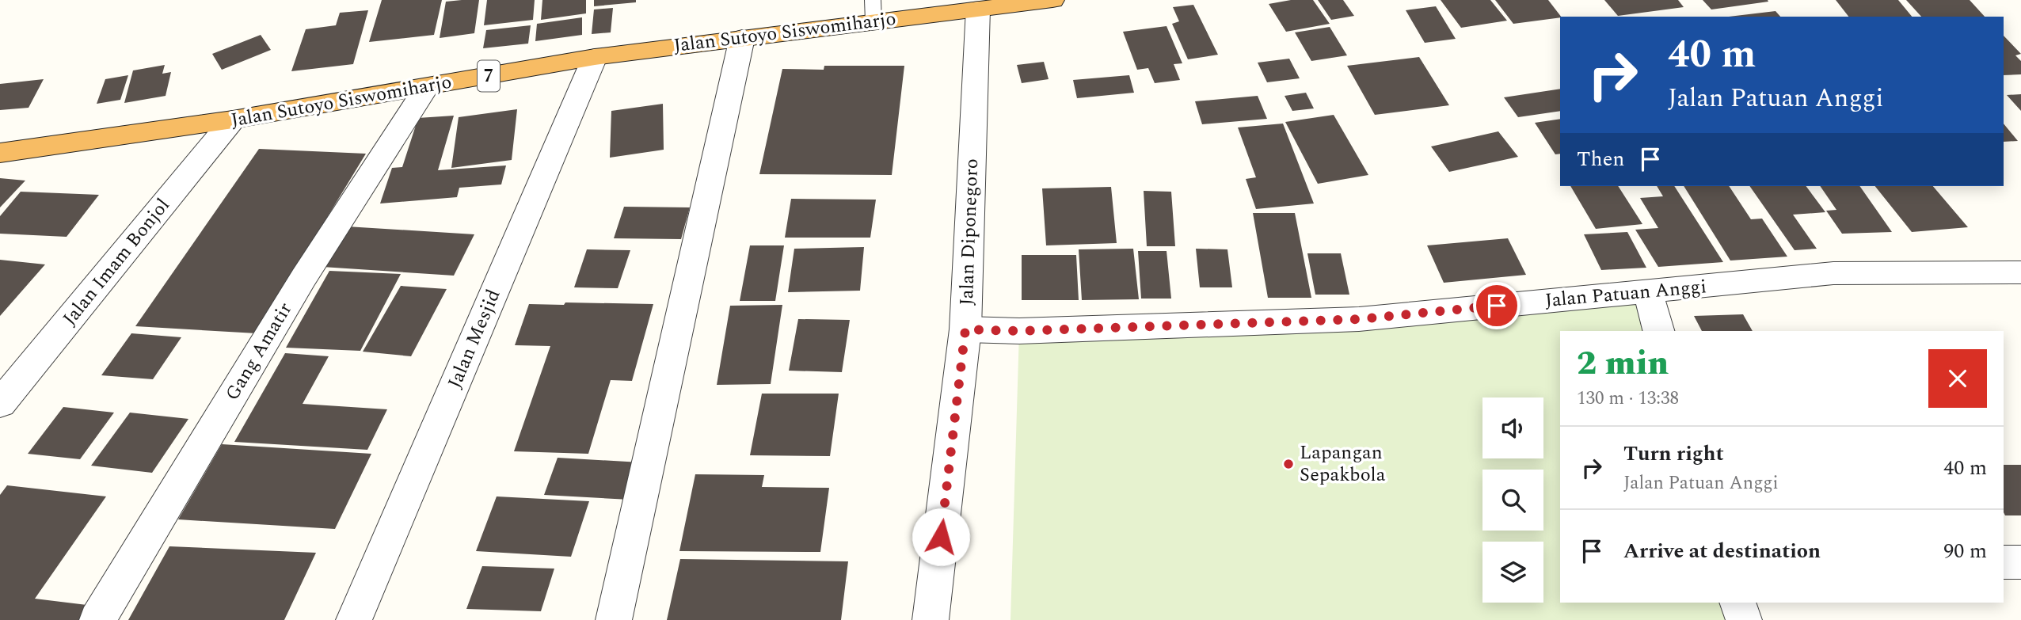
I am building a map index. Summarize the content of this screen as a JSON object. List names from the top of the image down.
{
  "streets": {
    "highway": ["Jalan Sutoyo Siswomiharjo", "7"],
    "street": [
      "Jalan Diponegoro",
      "Jalan Imam Bonjol",
      "Jalan Patuan Anggi",
      "Jalan Mesjid",
      "Gang Amatir"
    ]
  },
  "crossings": [
    ["Jalan Sutoyo Siswomiharjo", "7"],
    ["Jalan Sutoyo Siswomiharjo", "Jalan Diponegoro"],
    ["Jalan Sutoyo Siswomiharjo", "Jalan Imam Bonjol"],
    ["Jalan Sutoyo Siswomiharjo", "Jalan Mesjid"],
    ["Jalan Sutoyo Siswomiharjo", "Gang Amatir"],
    ["7", "Jalan Diponegoro"],
    ["Jalan Diponegoro", "Jalan Patuan Anggi"]
  ],
  "places": ["Lapangan Sepakbola"],
  "page": {
    "turn": ["40 m", "Jalan Patuan Anggi"],
    "then": "Then",
    "heading": ["2 min", "130 m · 13:38"],
    "list": [
      {
        "name": "Turn right",
        "note": "Jalan Patuan Anggi",
        "value": "40 m"
      },
      {
        "name": "Arrive at destination",
        "value": "90 m"
      }
    ]
  }
}
